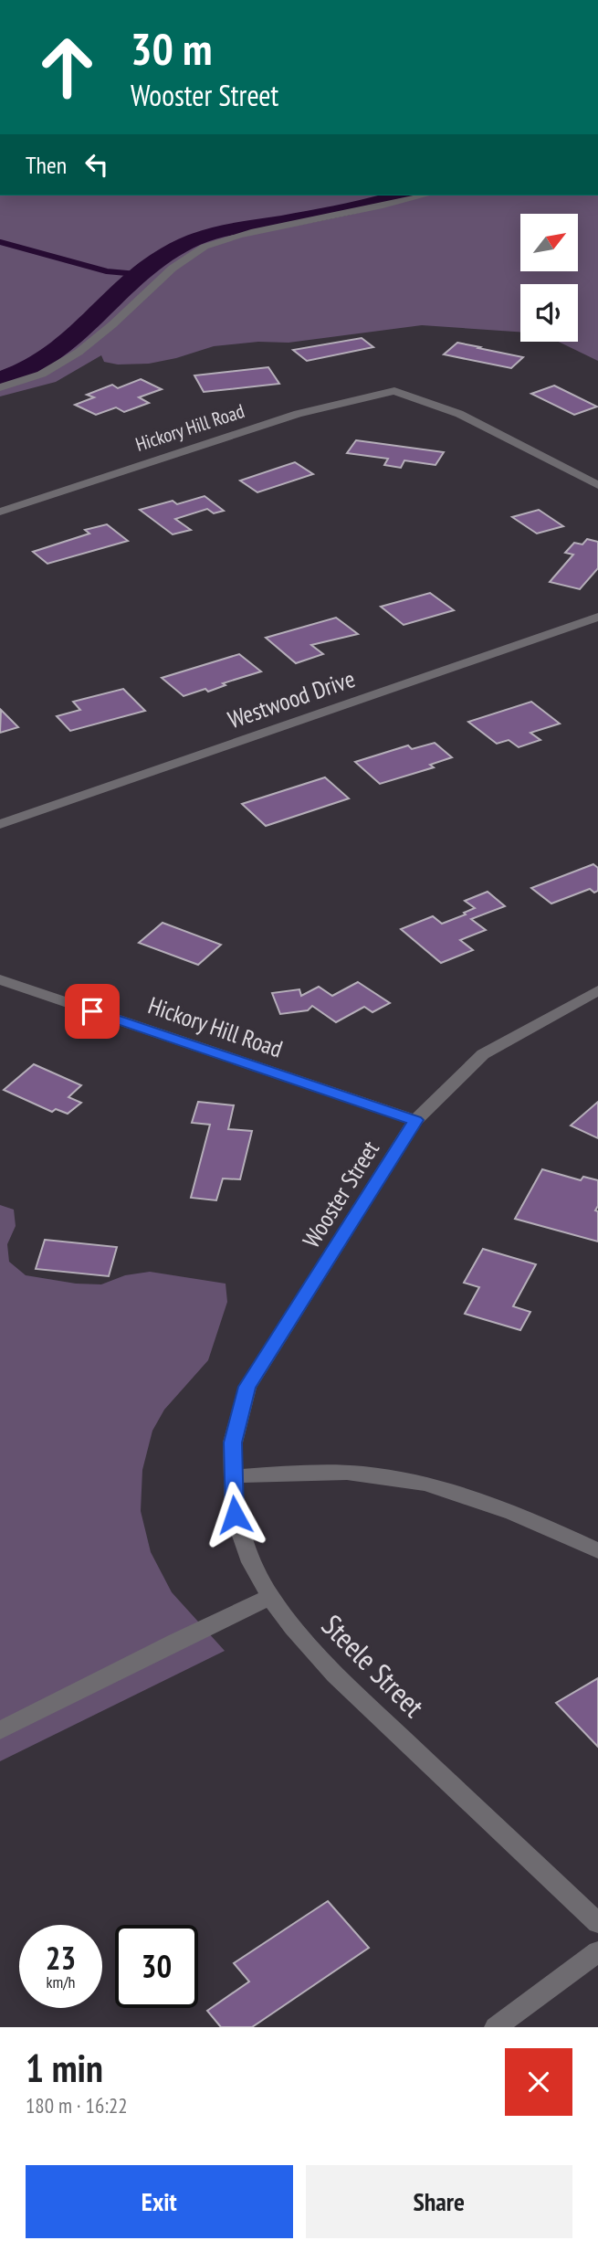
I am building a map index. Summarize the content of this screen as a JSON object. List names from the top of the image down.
{
  "streets": {
    "street": [
      "Hickory Hill Road",
      "Westwood Drive",
      "Wooster Street",
      "Steele Street"
    ]
  },
  "crossings": [
    ["Hickory Hill Road", "Wooster Street"],
    ["Wooster Street", "Steele Street"]
  ],
  "north": "top right",
  "page": {
    "turn": ["30 m", "Wooster Street"],
    "then": "Then",
    "speed": "23 km/h",
    "limit": "30",
    "heading": ["1 min", "180 m · 16:22"],
    "buttons": ["Exit", "Share"]
  }
}
